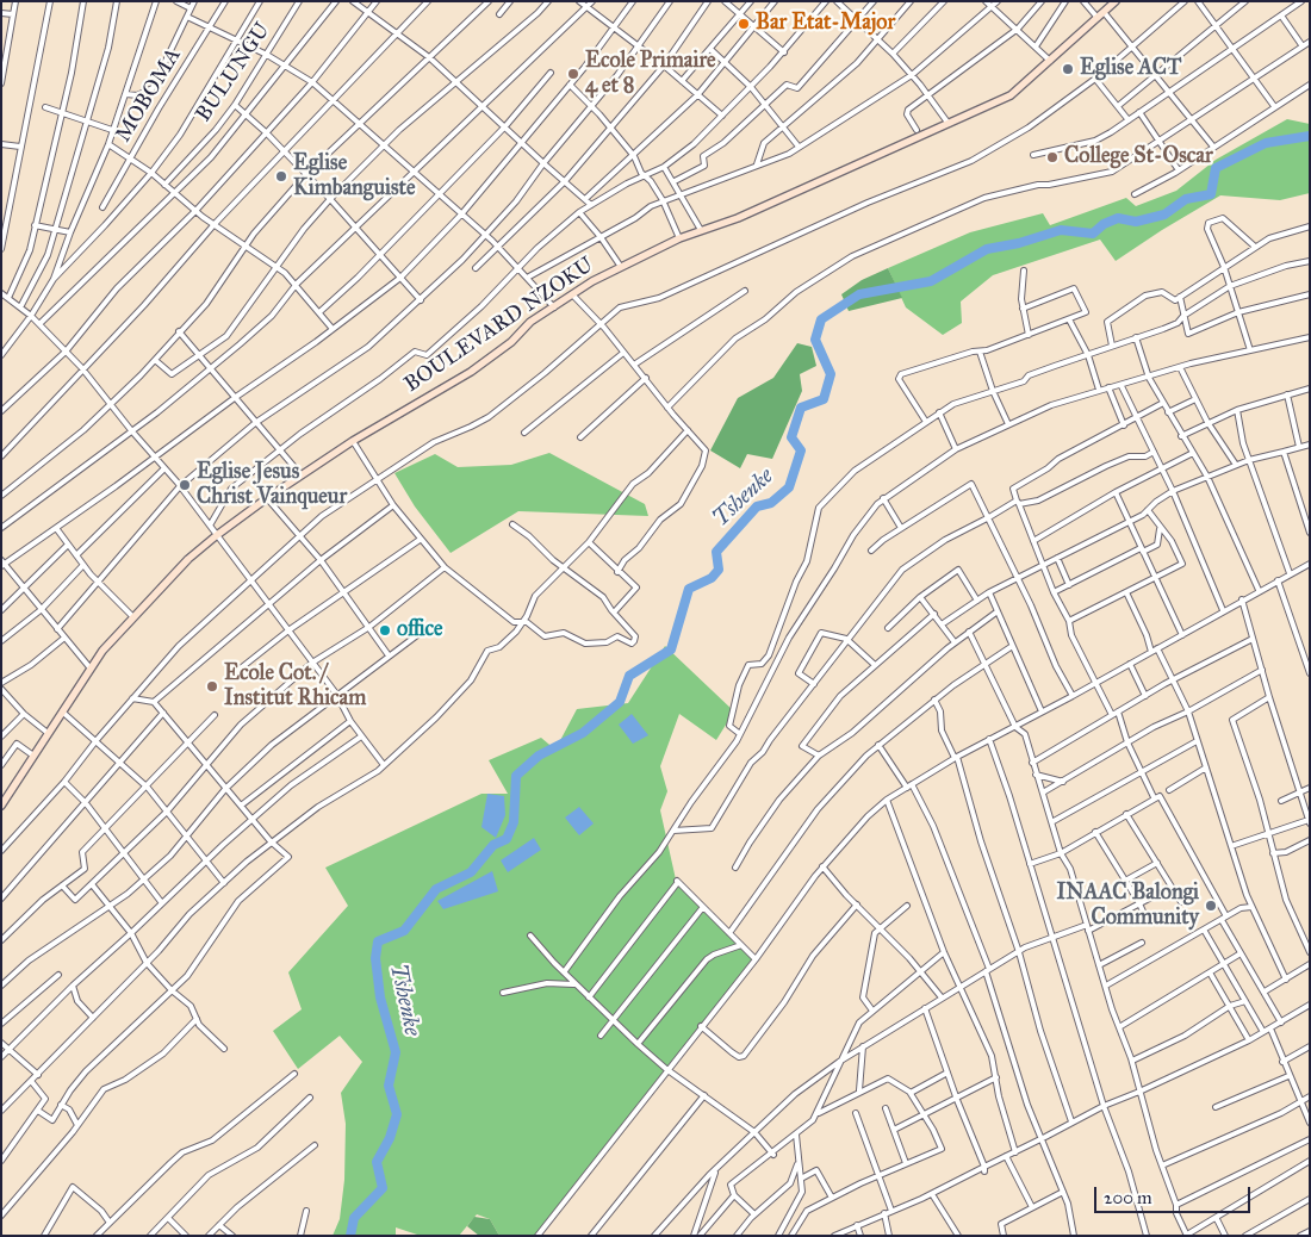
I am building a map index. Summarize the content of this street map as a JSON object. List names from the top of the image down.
{
  "streets": {
    "street": ["BULUNGU", "MOBOMA", "BOULEVARD NZOKU"]
  },
  "water": ["Tshenke"],
  "places": [
    "Bar Etat-Major",
    "Eglise ACT",
    "Ecole Primaire 4 et 8",
    "College St-Oscar",
    "Eglise Kimbanguiste",
    "Eglise Jesus Christ Vainqueur",
    "office",
    "Ecole Cot. / Institut Rhicam",
    "INAAC Balongi Community"
  ],
  "scale_bar": "200 m"
}
